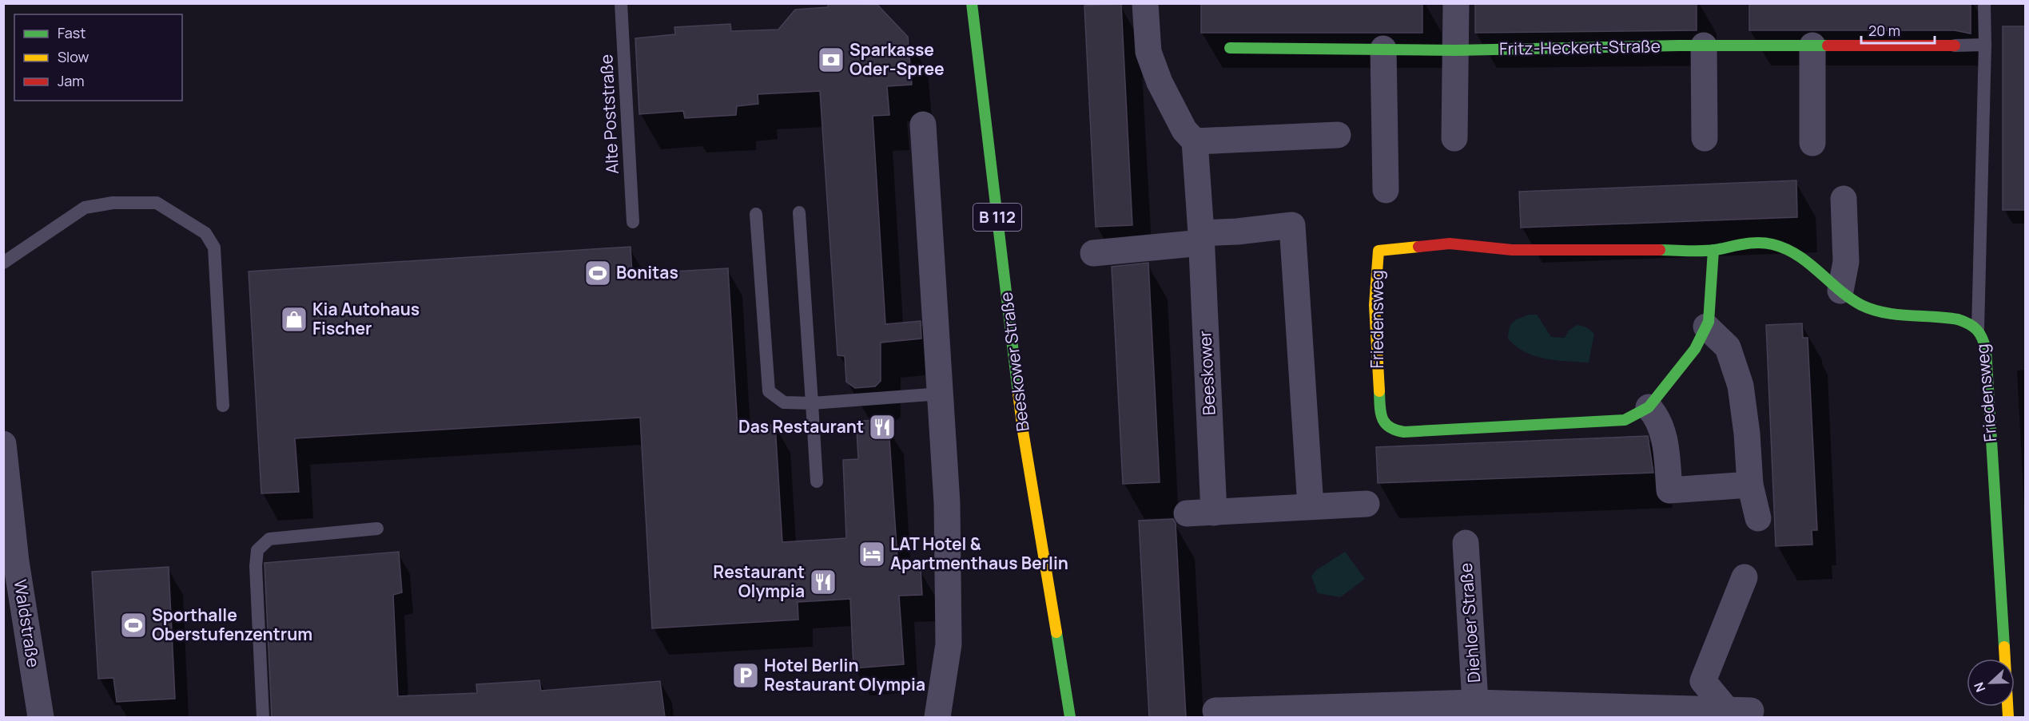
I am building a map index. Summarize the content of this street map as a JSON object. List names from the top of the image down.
{
  "streets": {
    "street": [
      "Fritz-Heckert-Straße",
      "B 112",
      "Friedensweg",
      "Beeskower Straße",
      "Beeskower",
      "Diehloer Straße",
      "Waldstraße"
    ],
    "lane": ["Alte Poststraße"]
  },
  "places": {
    "bank": ["Sparkasse Oder-Spree"],
    "sports": ["Bonitas", "Sporthalle Oberstufenzentrum"],
    "shop": ["Kia Autohaus Fischer"],
    "restaurant": ["Das Restaurant", "Restaurant Olympia"],
    "hotel": ["LAT Hotel & Apartmenthaus Berlin"],
    "parking": ["Hotel Berlin Restaurant Olympia"]
  },
  "legend": ["Fast", "Slow", "Jam"],
  "scale_bar": "20 m",
  "north": "left"
}
